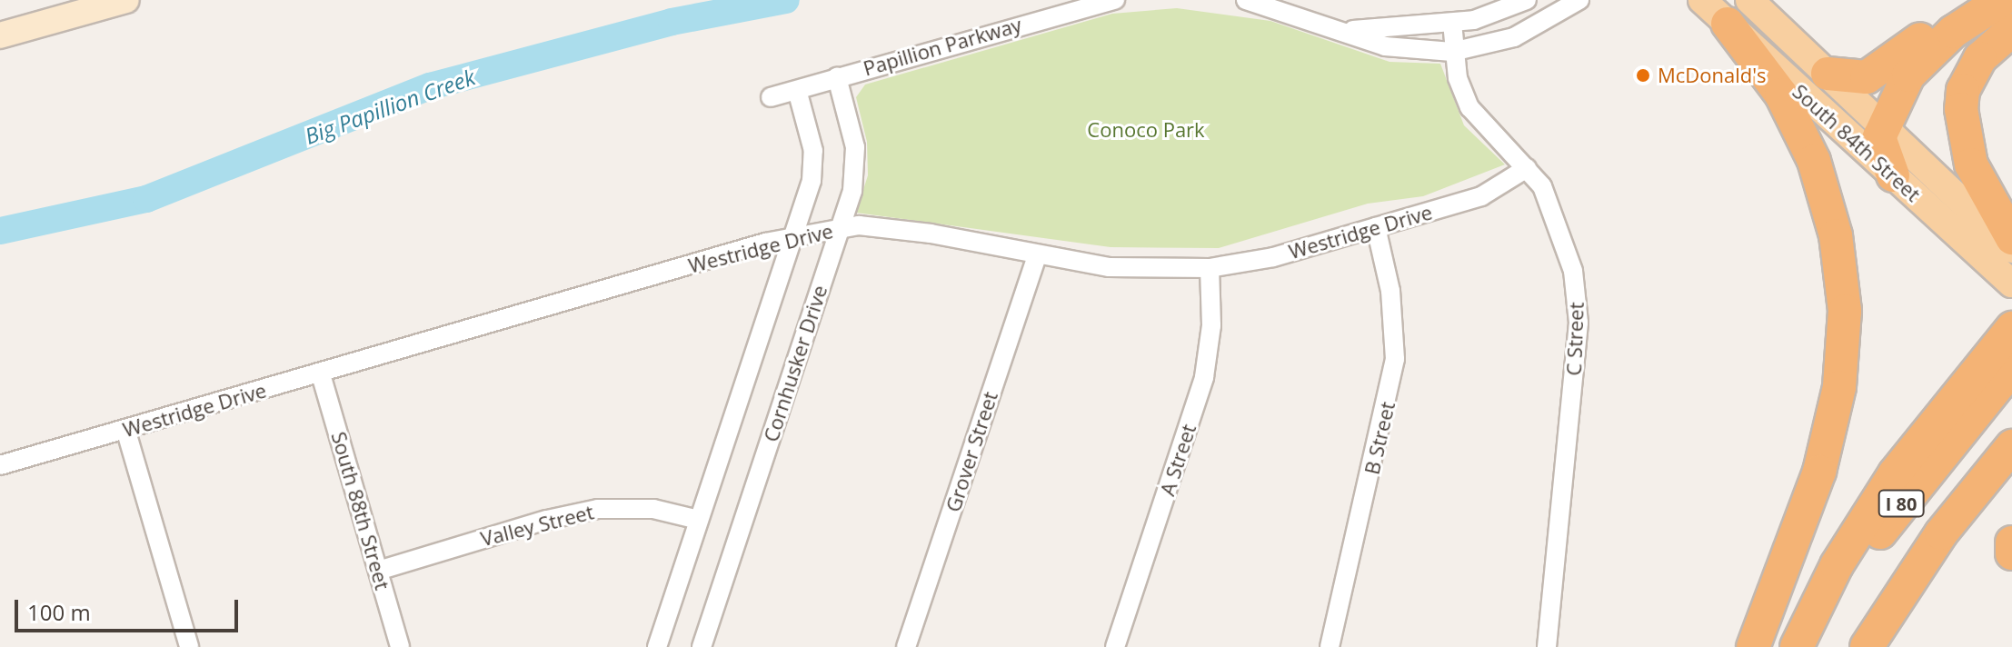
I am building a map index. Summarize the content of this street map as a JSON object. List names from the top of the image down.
{
  "streets": {
    "highway": ["I 80"],
    "main road": ["South 84th Street"],
    "street": [
      "Papillion Parkway",
      "Westridge Drive",
      "C Street",
      "Cornhusker Drive",
      "B Street",
      "Grover Street",
      "A Street",
      "South 88th Street",
      "Valley Street"
    ]
  },
  "crossings": [
    ["Papillion Parkway", "Cornhusker Drive"],
    ["Westridge Drive", "C Street"],
    ["Westridge Drive", "Cornhusker Drive"],
    ["Westridge Drive", "B Street"],
    ["Westridge Drive", "Grover Street"],
    ["Westridge Drive", "A Street"],
    ["Westridge Drive", "South 88th Street"],
    ["Cornhusker Drive", "Valley Street"],
    ["South 88th Street", "Valley Street"]
  ],
  "water": ["Big Papillion Creek"],
  "parks": ["Conoco Park"],
  "places": ["McDonald's"],
  "scale_bar": "100 m"
}
